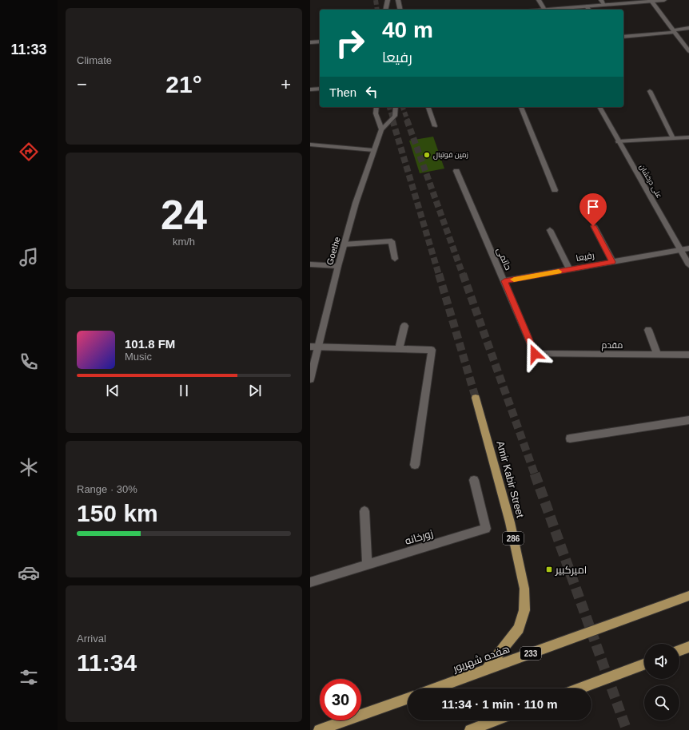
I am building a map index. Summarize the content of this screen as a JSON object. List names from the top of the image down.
{
  "streets": {
    "main road": [
      "Amir Kabir Street",
      "286",
      "233",
      "هفده شهریور"
    ],
    "street": [
      "علی درخشان",
      "Goethe",
      "رفیعا",
      "حاتمی",
      "مقدم",
      "زورخانه"
    ]
  },
  "crossings": [
    ["علی درخشان", "رفیعا"],
    ["رفیعا", "حاتمی"],
    ["حاتمی", "مقدم"],
    ["Amir Kabir Street", "هفده شهریور"]
  ],
  "places": {
    "other": ["زمین فوتبال"],
    "transit": ["امیرکبیر"]
  },
  "page": {
    "tabs": "11:33",
    "tile": [
      "Climate",
      ["24", "km/h"],
      ["Range · 30%", "150 km"],
      ["Arrival", "11:34"]
    ],
    "turn": ["40 m", "رفیعا"],
    "heat": ["−", "21°", "+"],
    "then": "Then",
    "song": ["101.8 FM", "Music"],
    "limit": "30",
    "trip": "11:34 · 1 min · 110 m"
  }
}
